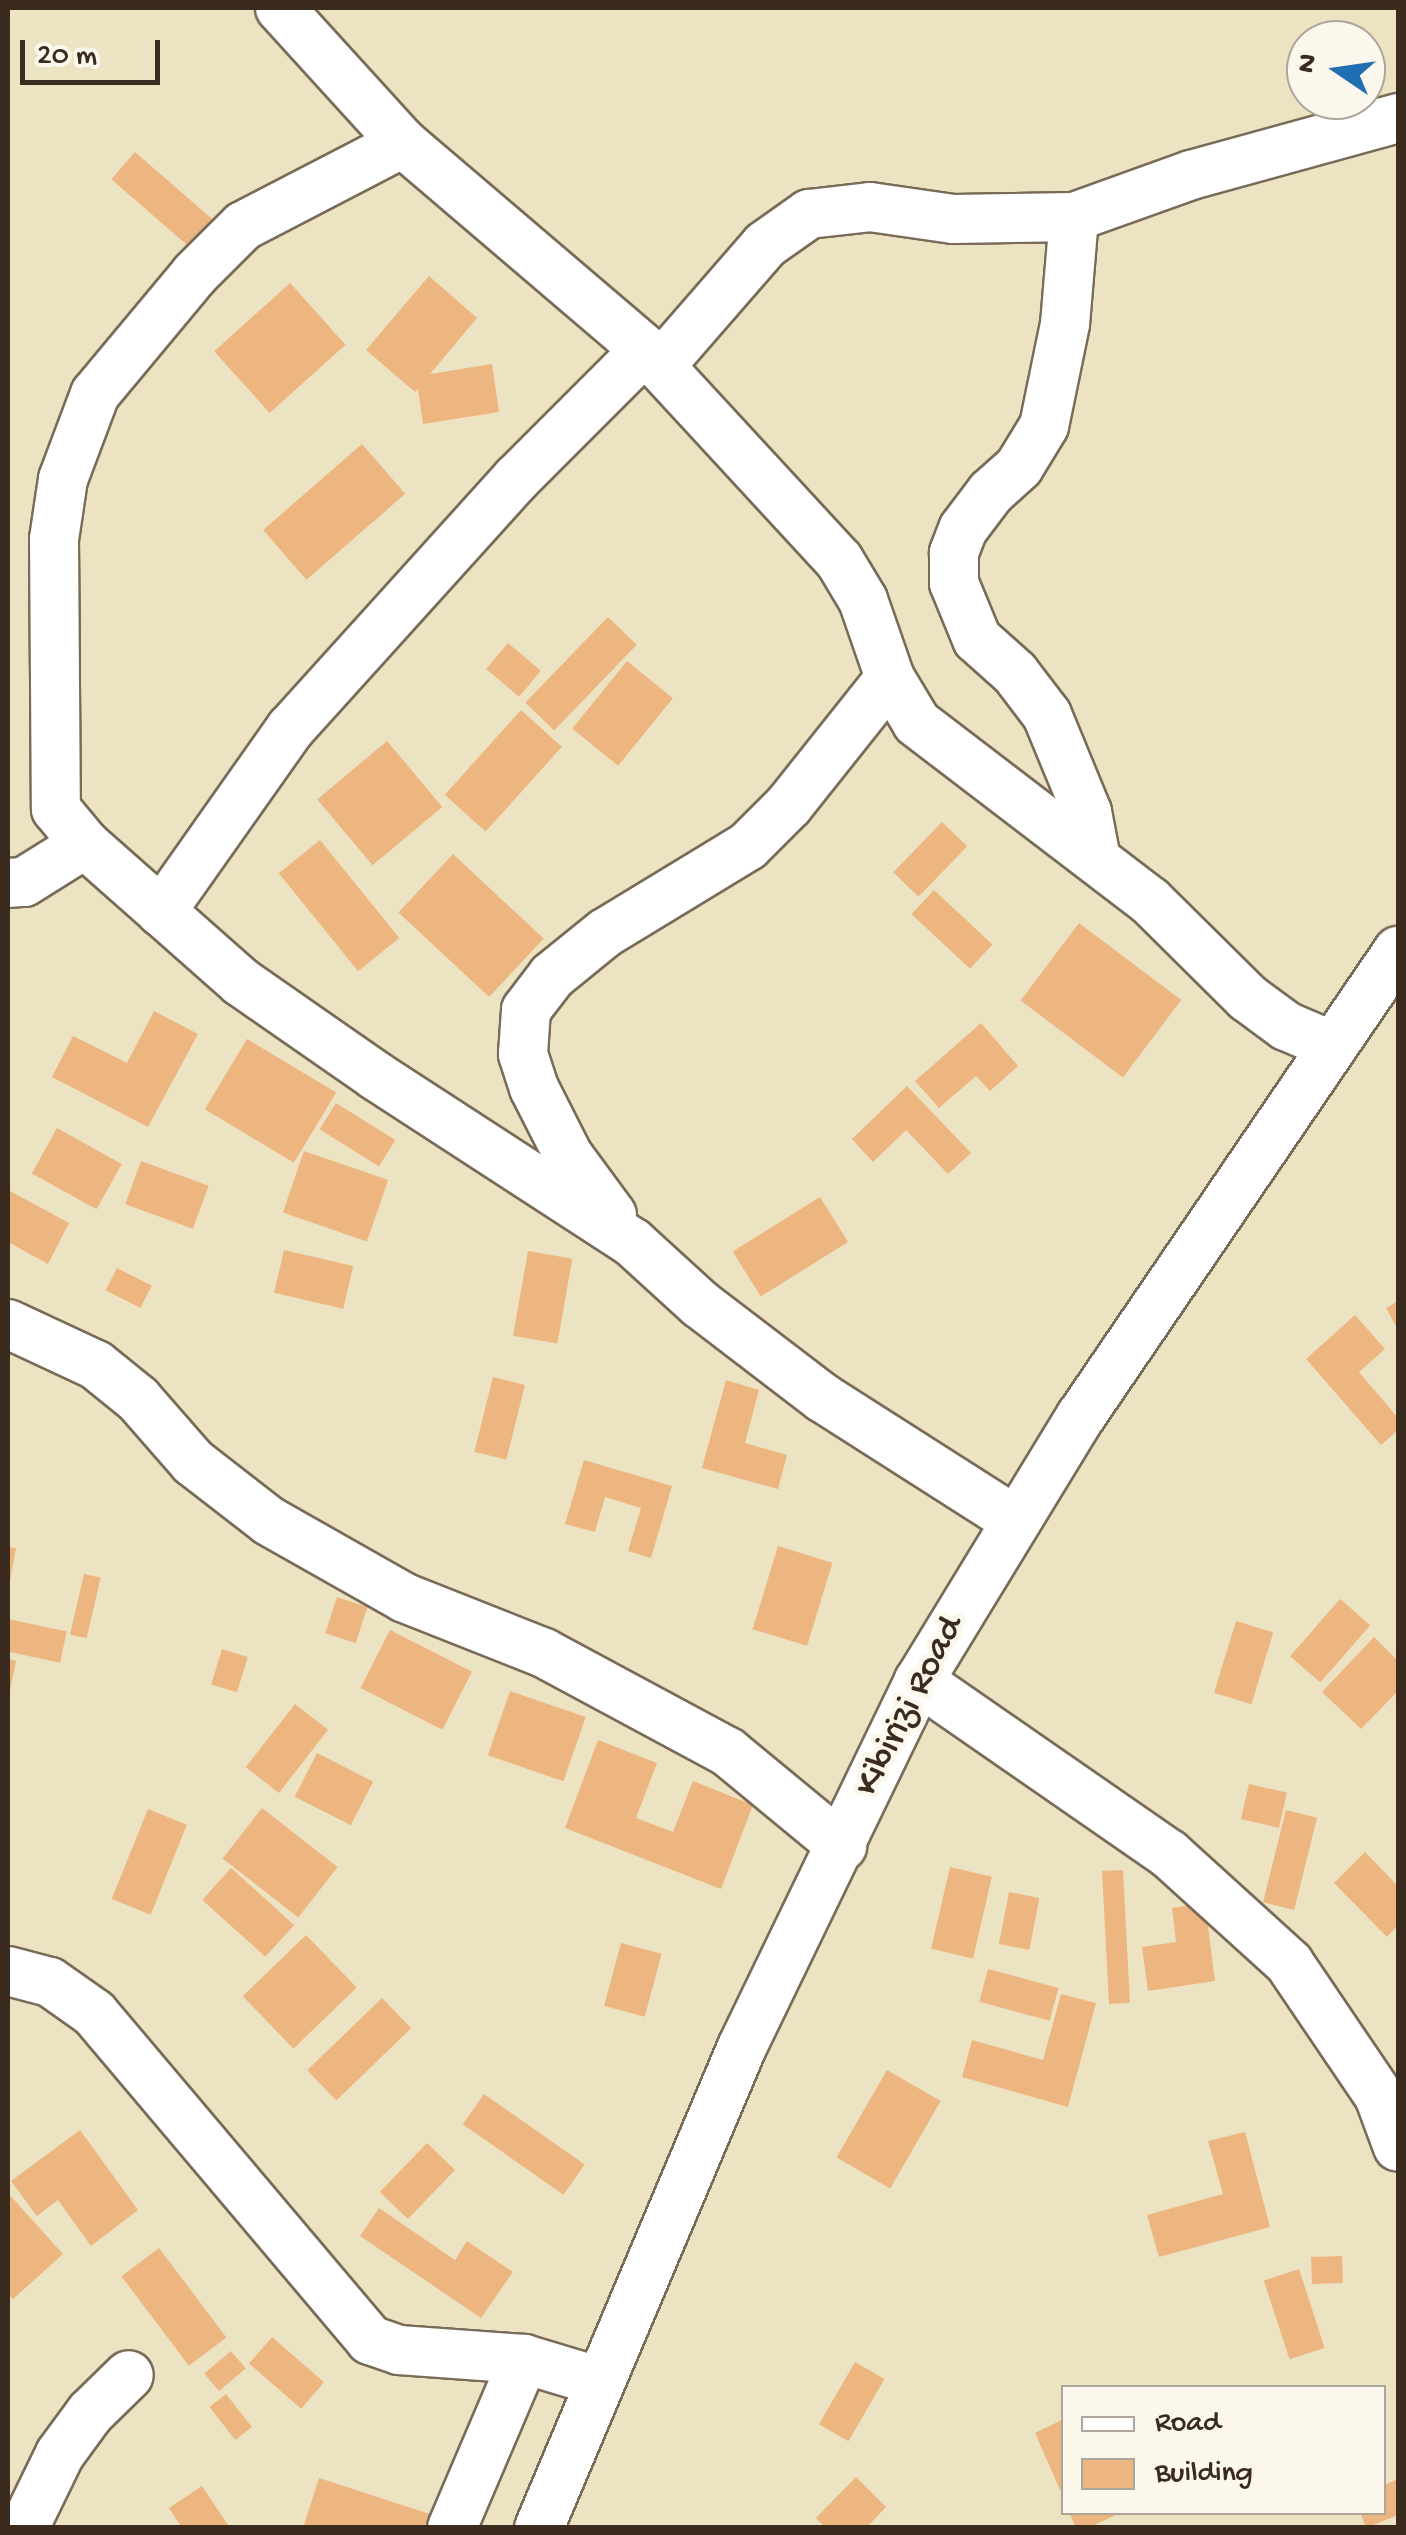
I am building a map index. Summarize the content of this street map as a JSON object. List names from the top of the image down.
{
  "streets": {
    "street": ["Kibirizi Road"]
  },
  "legend": ["Road", "Building"],
  "scale_bar": "20 m",
  "north": "left"
}
